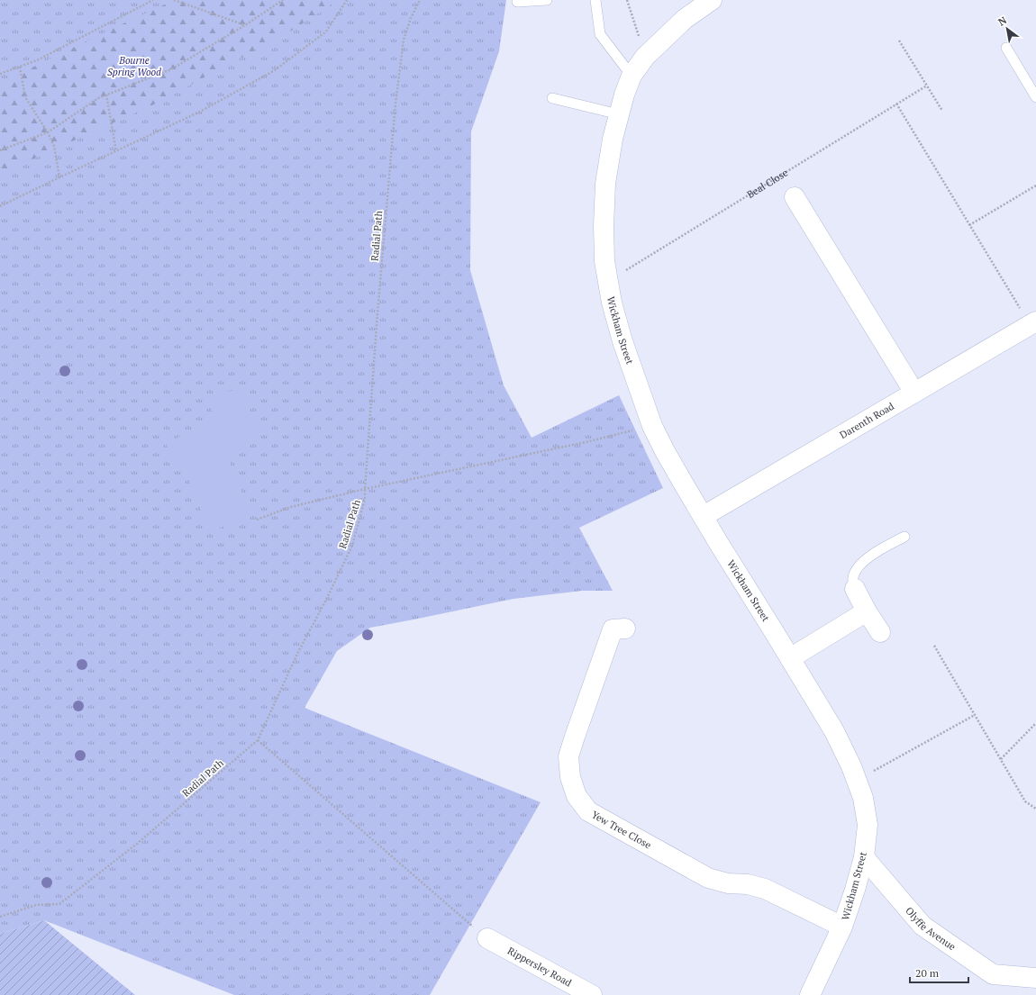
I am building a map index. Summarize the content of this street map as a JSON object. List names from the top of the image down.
{
  "streets": {
    "street": [
      "Wickham Street",
      "Darenth Road",
      "Yew Tree Close",
      "Olyffe Avenue",
      "Rippersley Road"
    ],
    "path": ["Beal Close", "Radial Path"]
  },
  "crossings": [
    ["Beal Close", "Wickham Street"],
    ["Wickham Street", "Darenth Road"],
    ["Wickham Street", "Yew Tree Close"],
    ["Wickham Street", "Olyffe Avenue"]
  ],
  "parks": ["Bourne Spring Wood"],
  "scale_bar": "20 m",
  "north": "top left"
}
